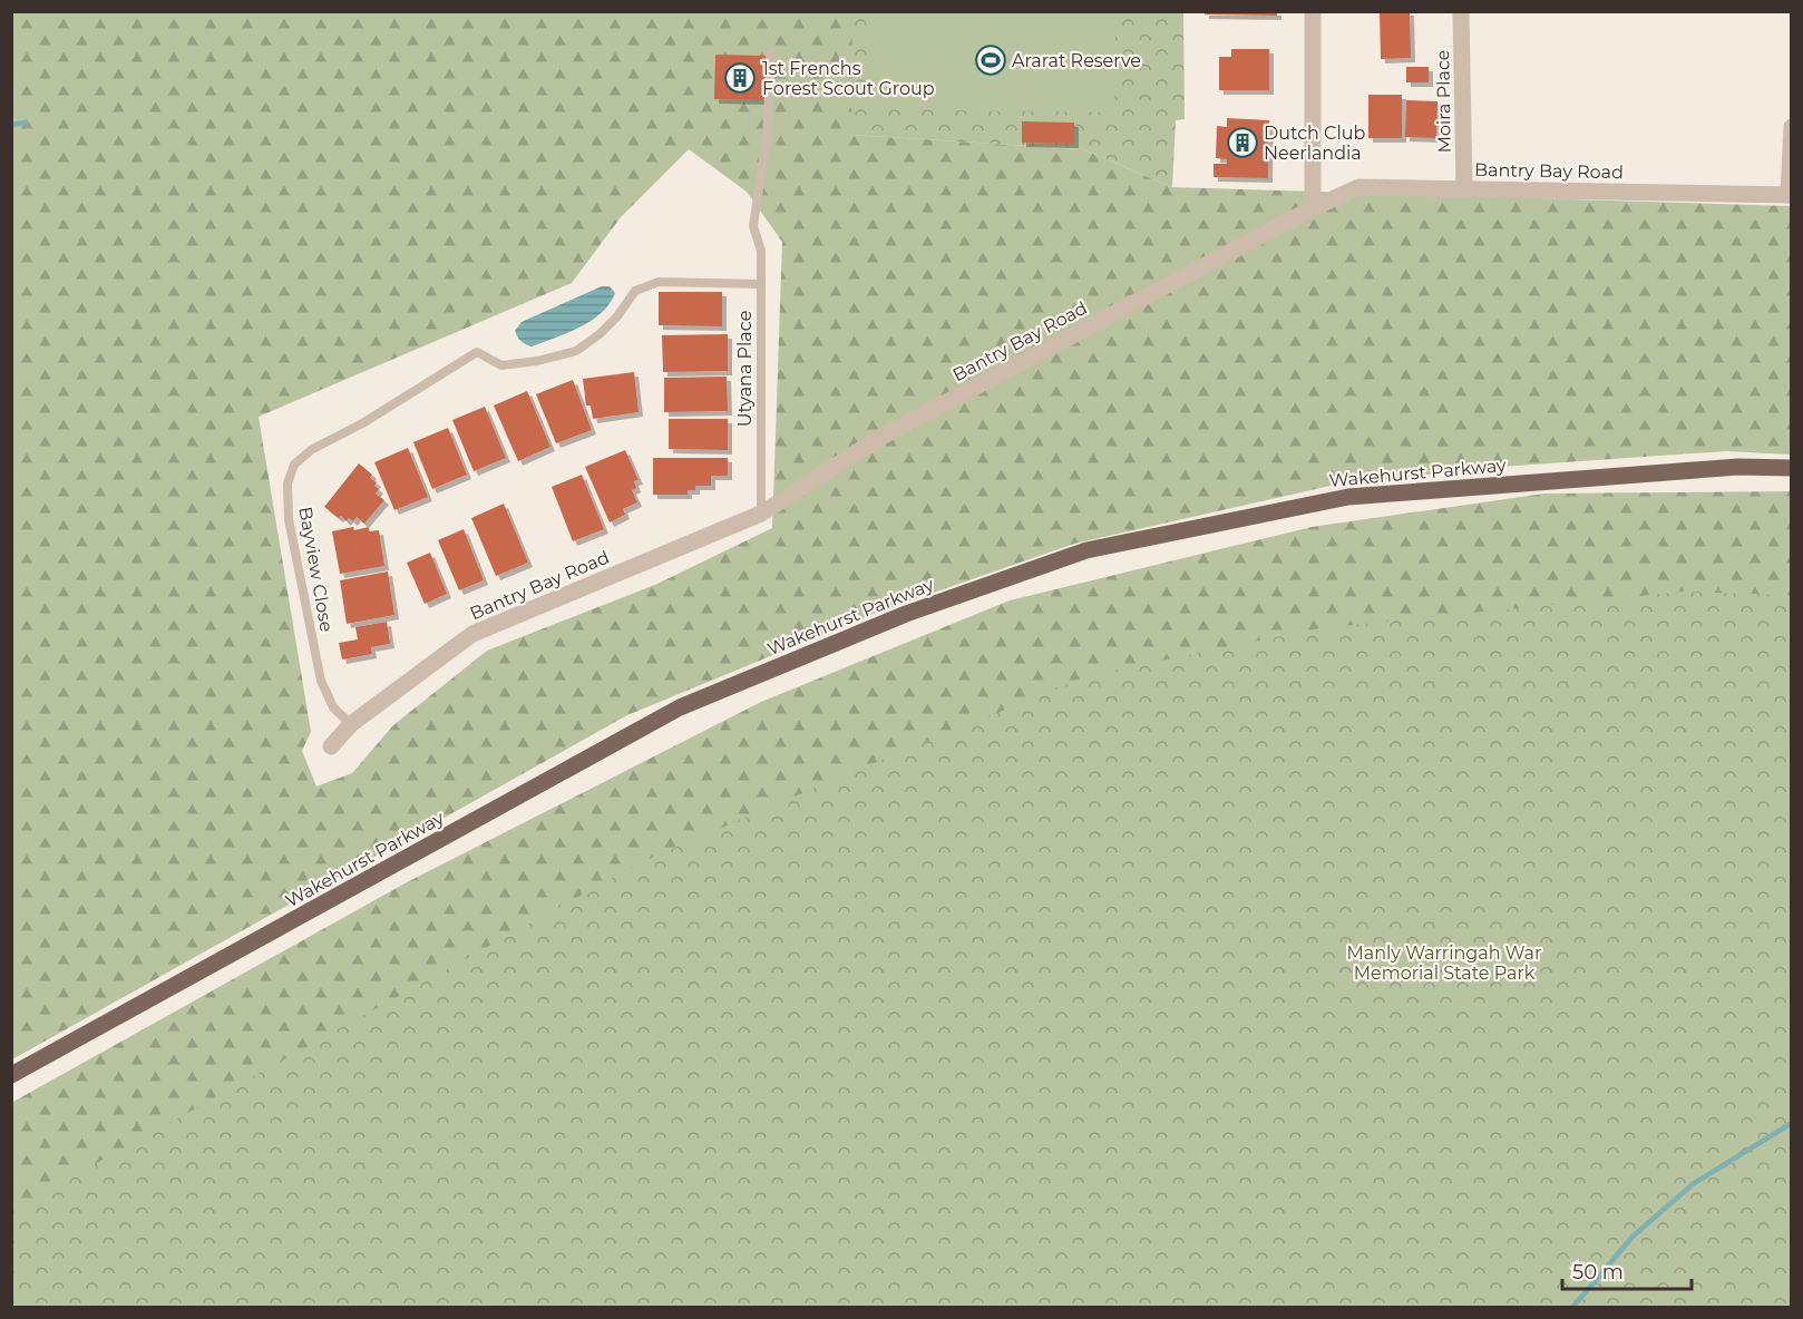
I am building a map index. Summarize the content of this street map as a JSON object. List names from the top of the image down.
{
  "streets": {
    "main road": ["Wakehurst Parkway"],
    "street": ["Moira Place", "Bantry Bay Road"],
    "lane": ["Utyana Place", "Bayview Close"]
  },
  "crossings": [
    ["Moira Place", "Bantry Bay Road"],
    ["Bantry Bay Road", "Utyana Place"],
    ["Bantry Bay Road", "Bayview Close"],
    ["Utyana Place", "Bayview Close"]
  ],
  "parks": ["Manly Warringah War Memorial State Park"],
  "places": {
    "sports": ["Ararat Reserve"],
    "building": ["1st Frenchs Forest Scout Group", "Dutch Club Neerlandia"]
  },
  "scale_bar": "50 m"
}
